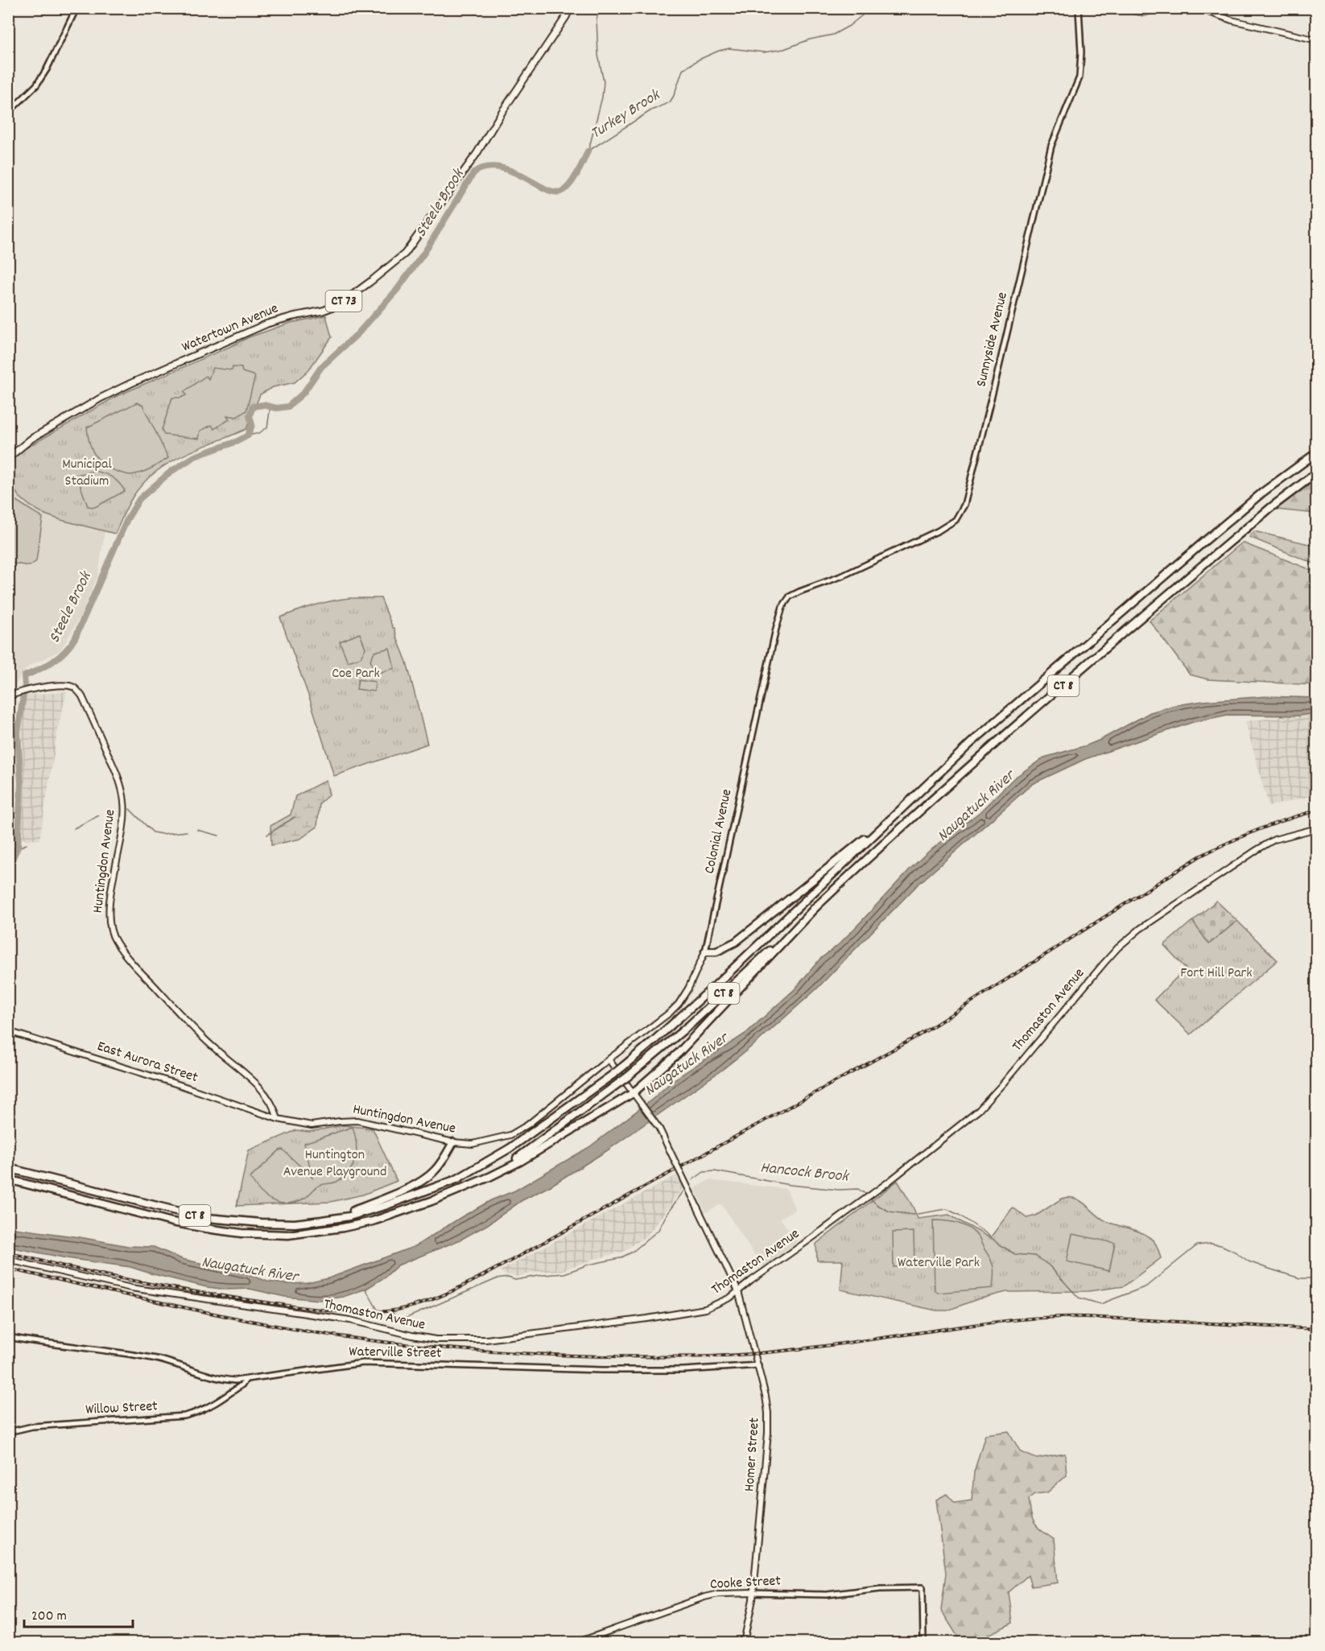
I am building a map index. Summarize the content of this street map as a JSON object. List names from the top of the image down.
{
  "streets": {
    "highway": ["CT 8"],
    "main road": [
      "CT 73",
      "Watertown Avenue",
      "Colonial Avenue",
      "Huntingdon Avenue",
      "Thomaston Avenue",
      "East Aurora Street",
      "Homer Street",
      "Cooke Street"
    ],
    "street": ["Sunnyside Avenue", "Waterville Street", "Willow Street"]
  },
  "crossings": [
    ["Sunnyside Avenue", "Colonial Avenue"],
    ["Colonial Avenue", "Huntingdon Avenue"],
    ["Huntingdon Avenue", "East Aurora Street"],
    ["Thomaston Avenue", "Homer Street"],
    ["Waterville Street", "Willow Street"],
    ["Waterville Street", "Homer Street"],
    ["Homer Street", "Cooke Street"]
  ],
  "water": [
    "Turkey Brook",
    "Steele Brook",
    "Naugatuck River",
    "Hancock Brook"
  ],
  "parks": [
    "Municipal Stadium",
    "Coe Park",
    "Fort Hill Park",
    "Huntington Avenue Playground",
    "Waterville Park"
  ],
  "scale_bar": "200 m"
}
